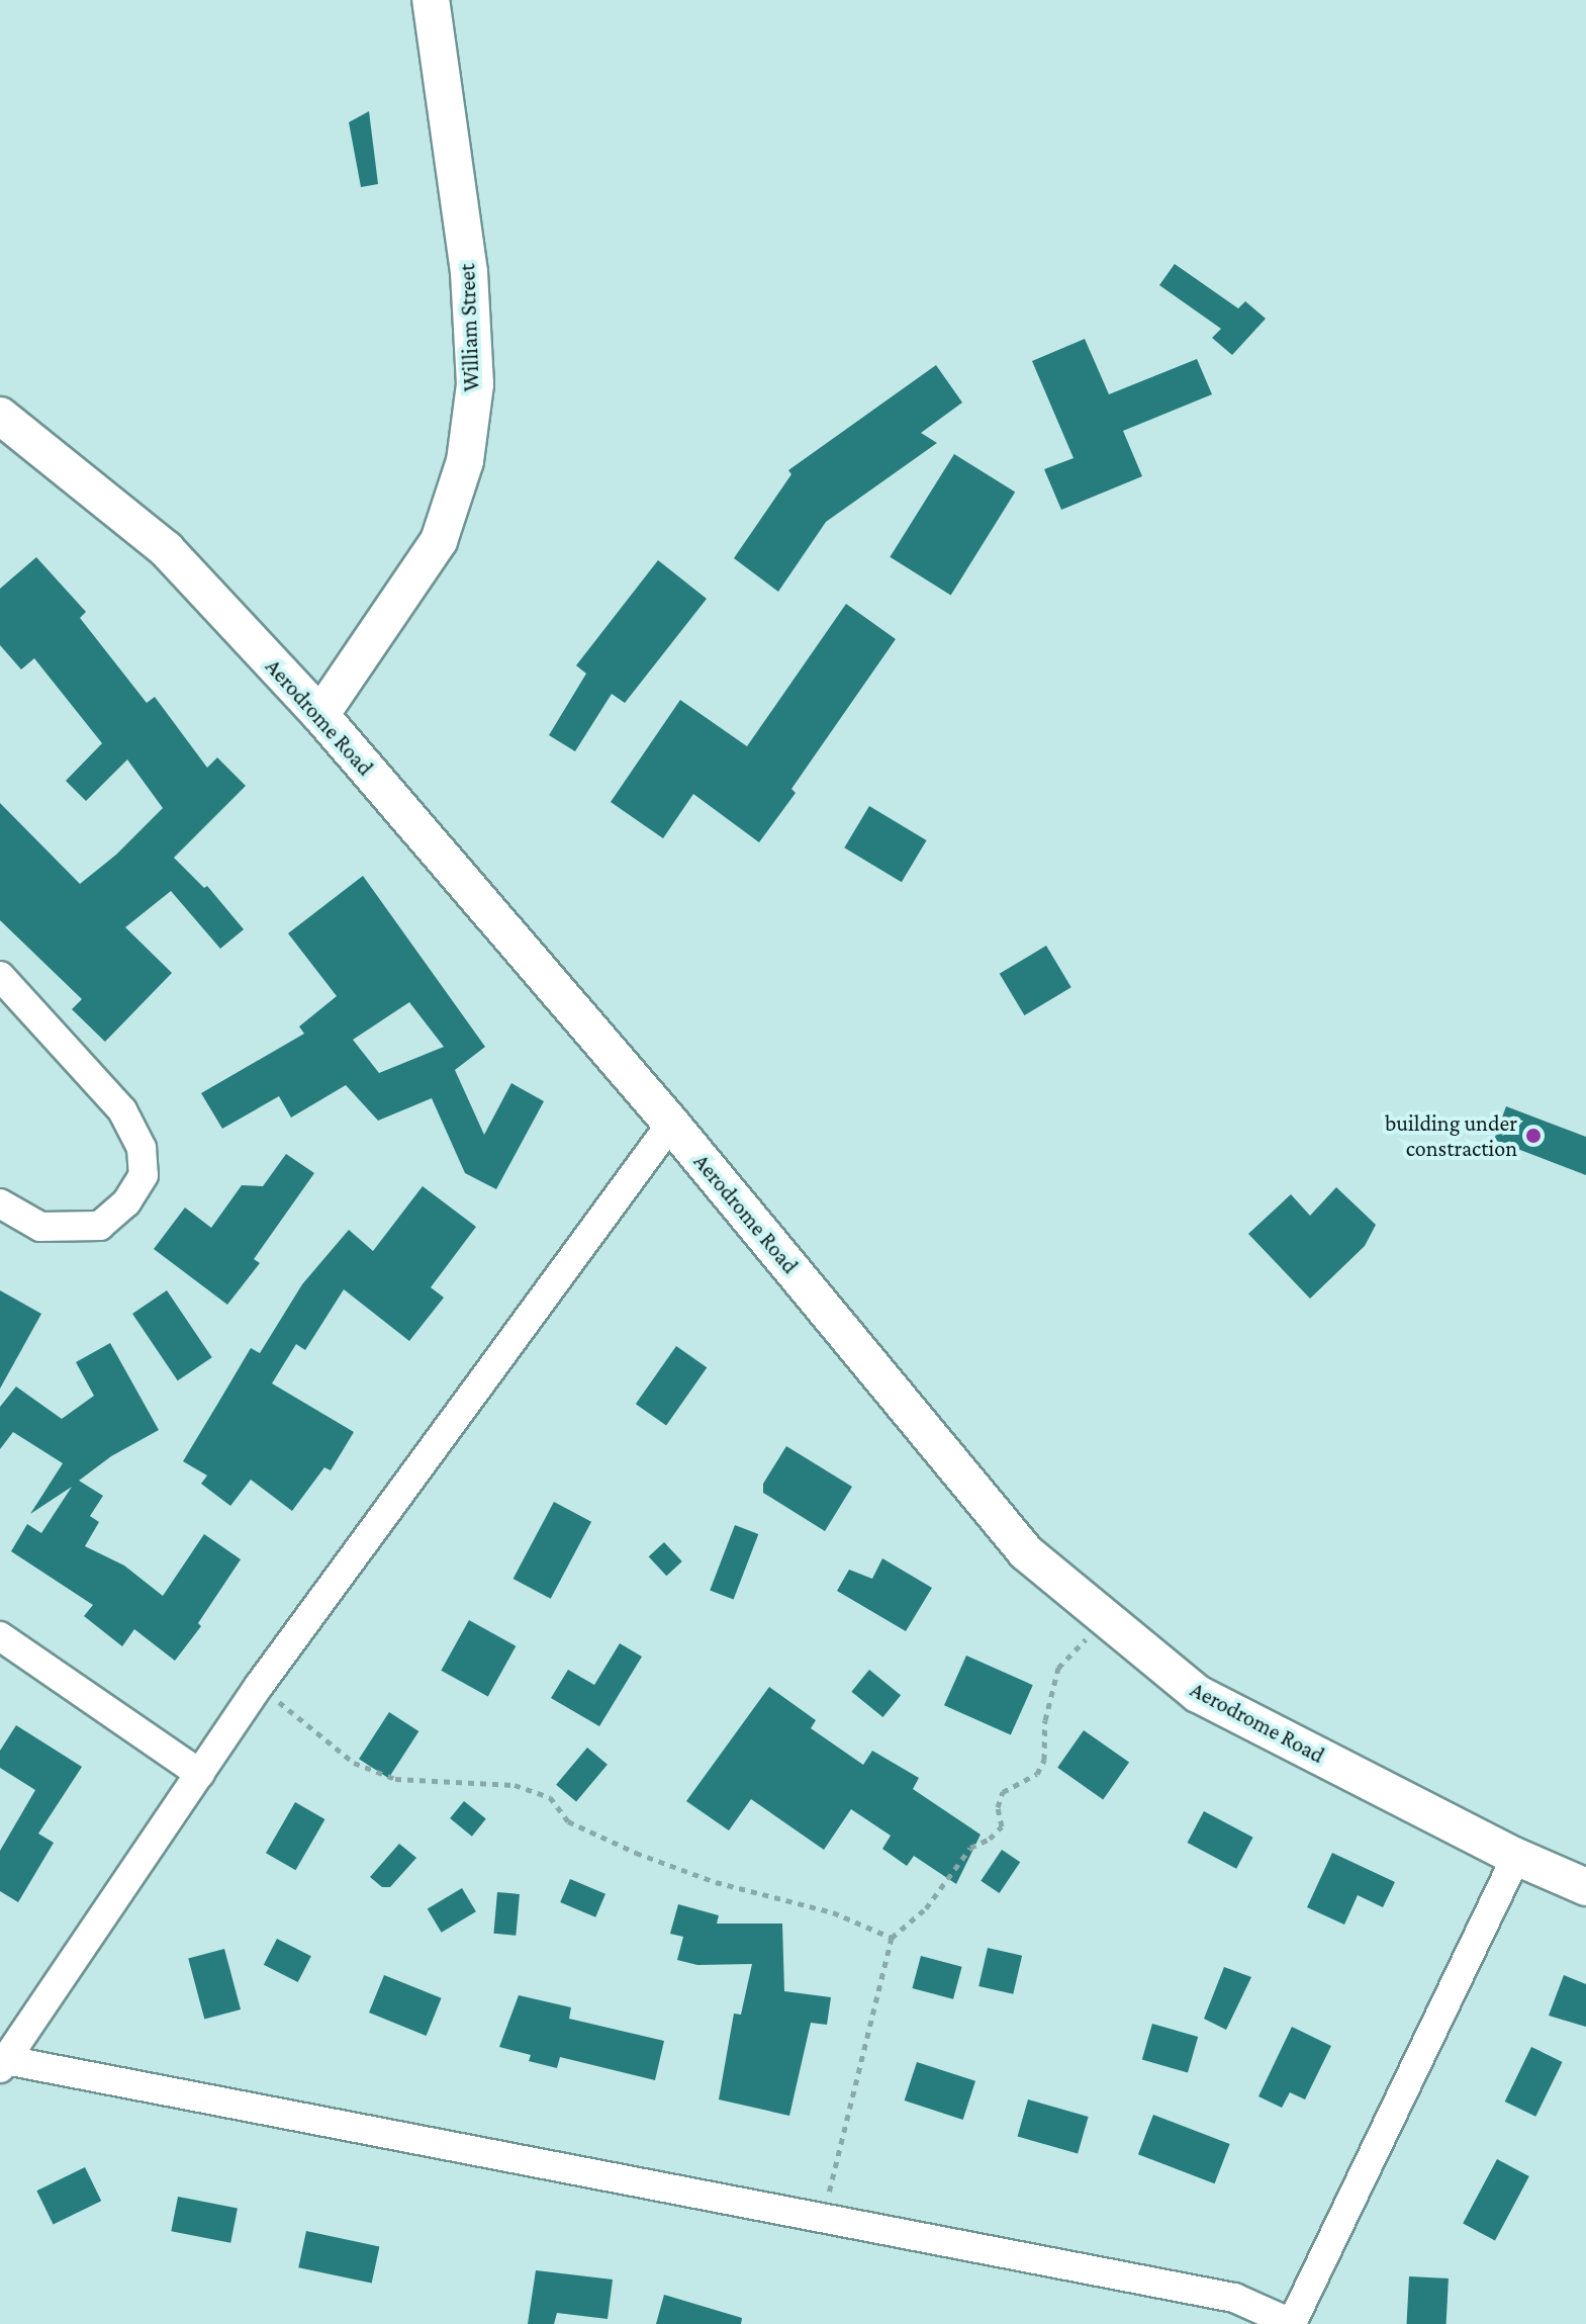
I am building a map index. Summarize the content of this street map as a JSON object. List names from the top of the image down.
{
  "streets": {
    "street": ["William Street", "Aerodrome Road"]
  },
  "crossings": [
    ["William Street", "Aerodrome Road"]
  ],
  "places": ["building under constraction"]
}
